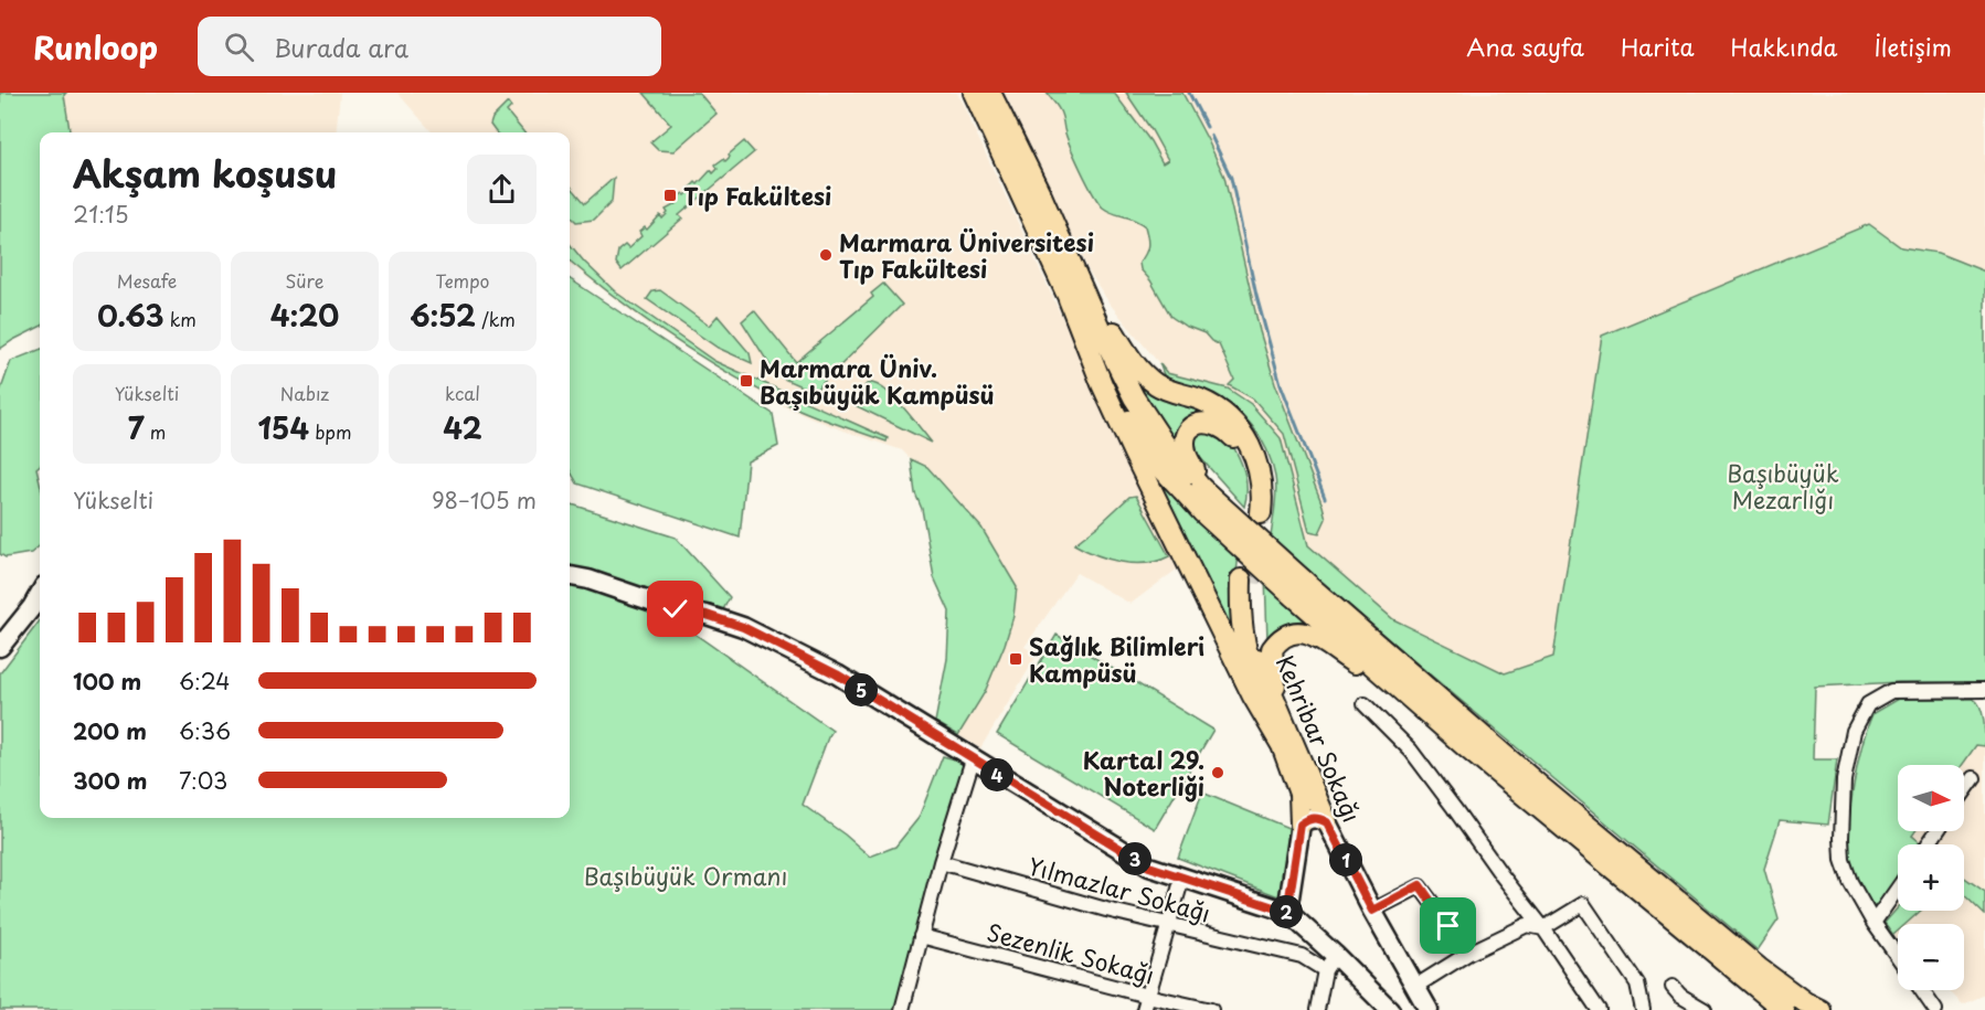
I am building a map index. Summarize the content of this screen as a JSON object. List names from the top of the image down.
{
  "streets": {
    "main road": ["Kehribar Sokağı"],
    "street": ["Yılmazlar Sokağı", "Sezenlik Sokağı"]
  },
  "parks": ["Başıbüyük Mezarlığı", "Başıbüyük Ormanı"],
  "places": {
    "transit": ["Tıp Fakültesi", "Marmara Üniv. Başıbüyük Kampüsü", "Sağlık Bilimleri Kampüsü"],
    "other": ["Marmara Üniversitesi Tıp Fakültesi", "Kartal 29. Noterliği"]
  },
  "north": "right",
  "page": {
    "header": "Runloop",
    "search": "Burada ara",
    "nav": [
      "Ana sayfa",
      "Harita",
      "Hakkında",
      "İletişim"
    ],
    "heading": ["Akşam koşusu", "21:15"],
    "stats": [
      ["Mesafe", "0.63 km"],
      ["Süre", "4:20"],
      ["Tempo", "6:52 /km"],
      ["Yükselti", "7 m"],
      ["Nabız", "154 bpm"],
      ["kcal", "42"]
    ],
    "chart": ["Yükselti", "98–105 m"],
    "list": [
      {
        "name": "100 m",
        "note": "6:24"
      },
      {
        "name": "200 m",
        "note": "6:36"
      },
      {
        "name": "300 m",
        "note": "7:03"
      }
    ],
    "pins": [
      "5",
      "4",
      "3",
      "1",
      "2"
    ],
    "map_buttons": ["+", "−"]
  }
}
